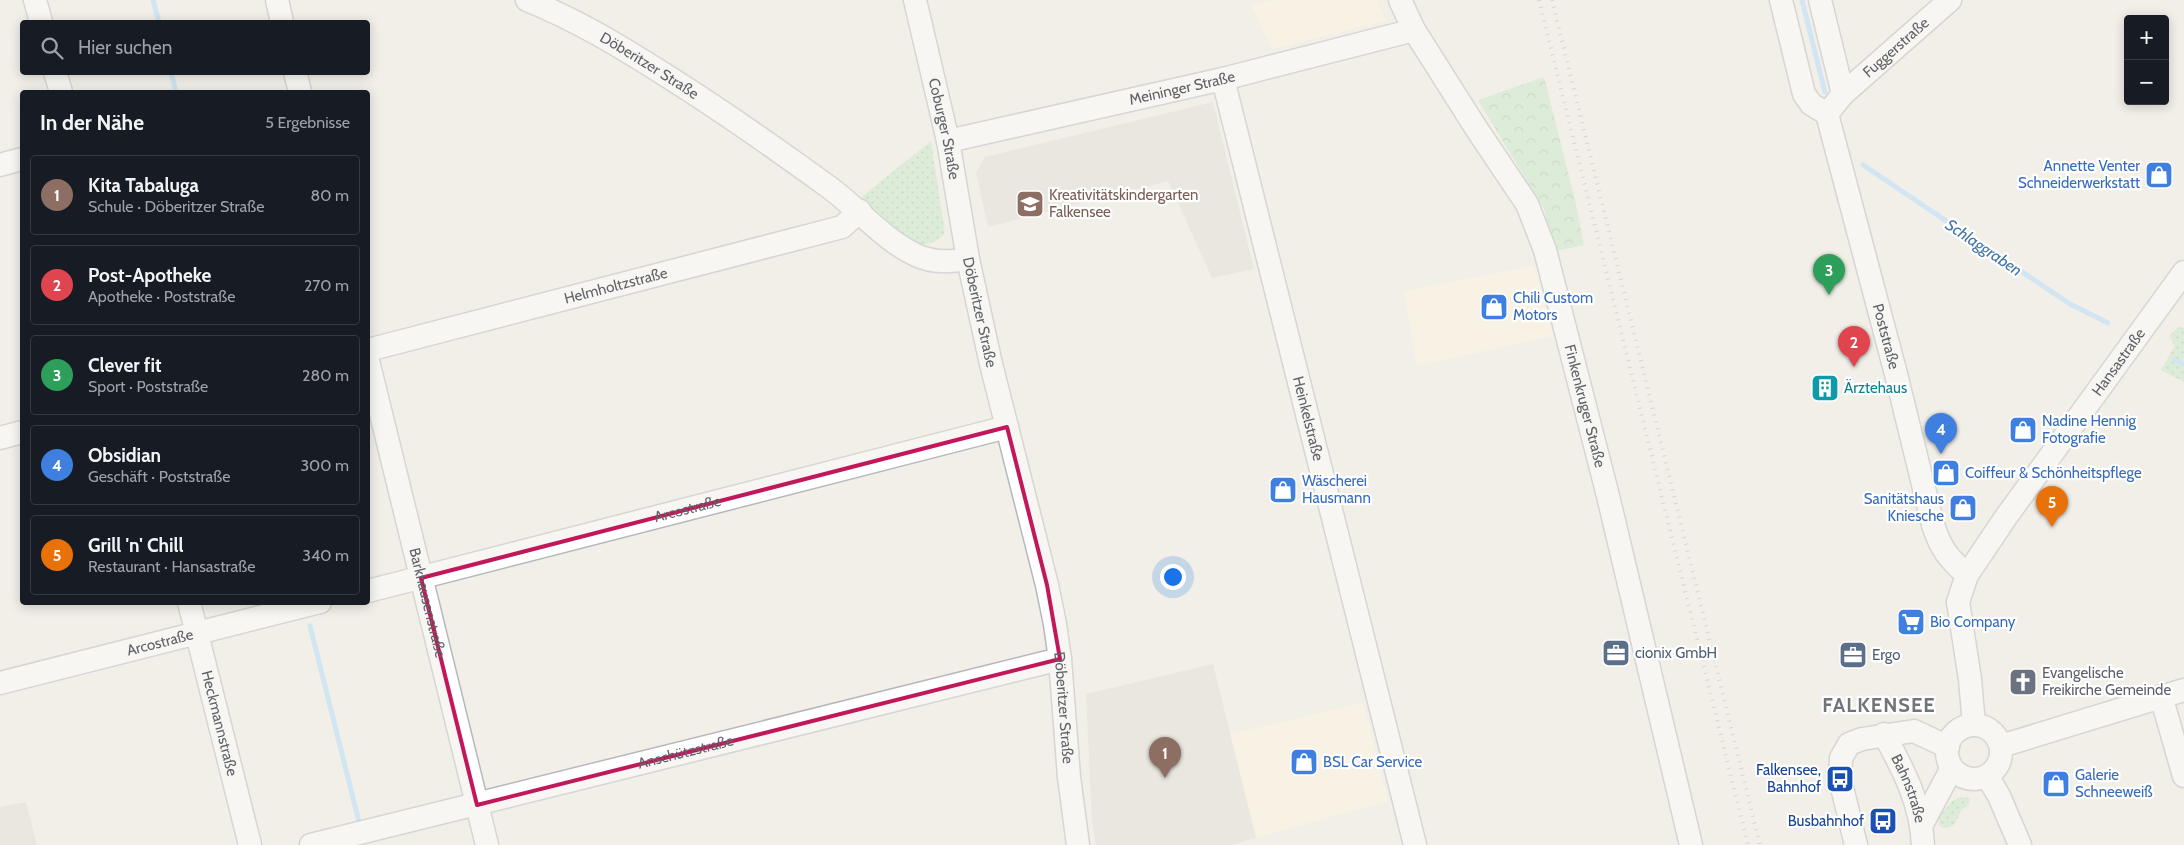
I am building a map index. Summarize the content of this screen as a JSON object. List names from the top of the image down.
{
  "streets": {
    "street": [
      "Fuggerstraße",
      "Döberitzer Straße",
      "Meininger Straße",
      "Coburger Straße",
      "Helmholtzstraße",
      "Poststraße",
      "Hansastraße",
      "Finkenkruger Straße",
      "Heinkelstraße",
      "Arcostraße",
      "Barkhausenstraße",
      "Heckmannstraße",
      "Anschützstraße",
      "Bahnstraße"
    ]
  },
  "crossings": [
    ["Döberitzer Straße", "Coburger Straße"],
    ["Döberitzer Straße", "Helmholtzstraße"],
    ["Döberitzer Straße", "Arcostraße"],
    ["Döberitzer Straße", "Anschützstraße"],
    ["Meininger Straße", "Coburger Straße"],
    ["Meininger Straße", "Finkenkruger Straße"],
    ["Meininger Straße", "Heinkelstraße"],
    ["Poststraße", "Hansastraße"],
    ["Arcostraße", "Barkhausenstraße"],
    ["Arcostraße", "Heckmannstraße"],
    ["Barkhausenstraße", "Anschützstraße"]
  ],
  "districts": ["FALKENSEE"],
  "water": ["Schlaggraben"],
  "places": {
    "shop": [
      "Annette Venter Schneiderwerkstatt",
      "Chili Custom Motors",
      "Nadine Hennig Fotografie",
      "Coiffeur & Schönheitspflege",
      "Wäscherei Hausmann",
      "Sanitätshaus Kniesche",
      "BSL Car Service",
      "Galerie Schneeweiß"
    ],
    "school or university": ["Kreativitätskindergarten Falkensee"],
    "building": ["Ärztehaus"],
    "supermarket": ["Bio Company"],
    "office": ["cionix GmbH", "Ergo"],
    "church": ["Evangelische Freikirche Gemeinde"],
    "bus stop": ["Falkensee, Bahnhof", "Busbahnhof"]
  },
  "page": {
    "map_buttons": ["+", "−"],
    "search": "Hier suchen",
    "heading": ["In der Nähe", "5 Ergebnisse"],
    "list": [
      {
        "mark": "1",
        "name": "Kita Tabaluga",
        "note": "Schule · Döberitzer Straße",
        "value": "80 m"
      },
      {
        "mark": "2",
        "name": "Post-Apotheke",
        "note": "Apotheke · Poststraße",
        "value": "270 m"
      },
      {
        "mark": "3",
        "name": "Clever fit",
        "note": "Sport · Poststraße",
        "value": "280 m"
      },
      {
        "mark": "4",
        "name": "Obsidian",
        "note": "Geschäft · Poststraße",
        "value": "300 m"
      },
      {
        "mark": "5",
        "name": "Grill 'n' Chill",
        "note": "Restaurant · Hansastraße",
        "value": "340 m"
      }
    ],
    "pins": [
      "3",
      "2",
      "4",
      "5",
      "1"
    ]
  }
}
